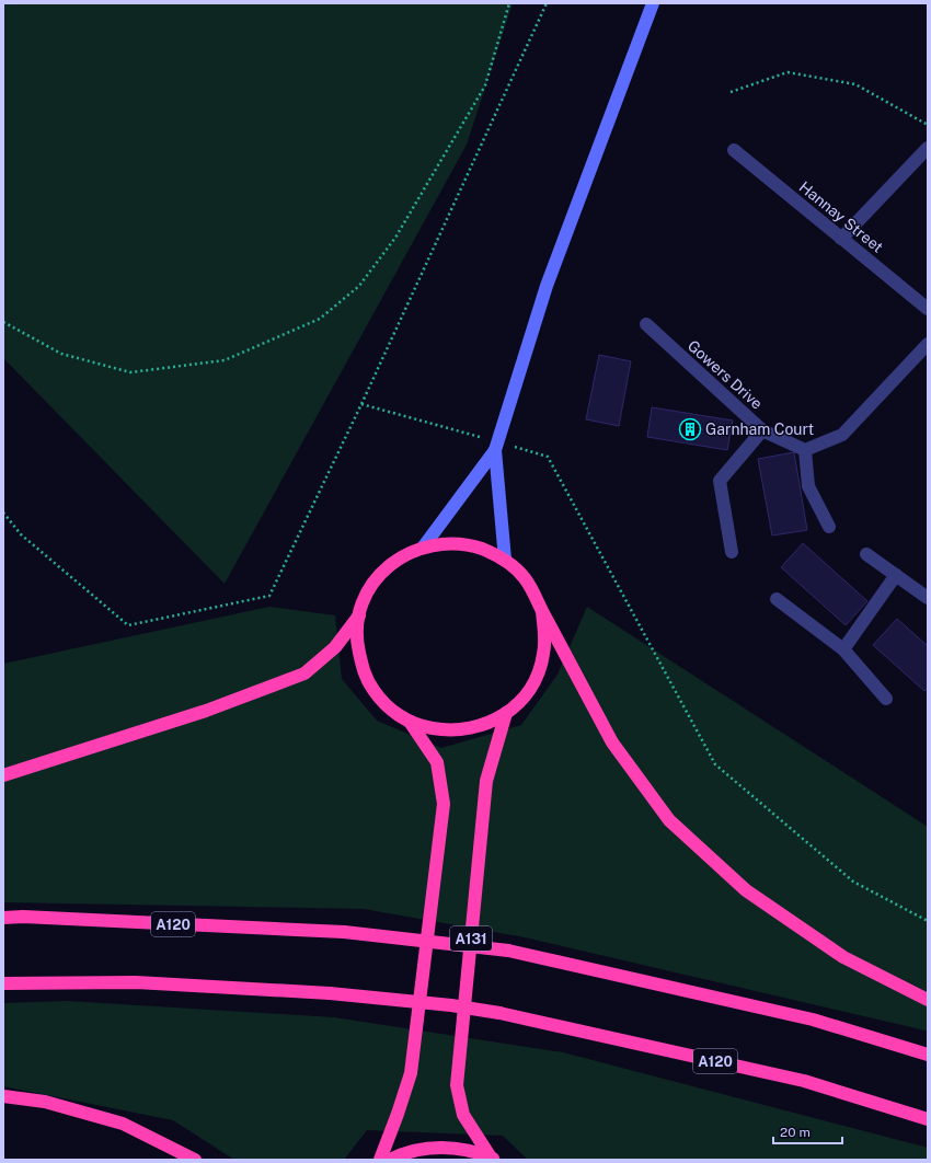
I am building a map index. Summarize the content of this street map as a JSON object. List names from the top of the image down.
{
  "streets": {
    "highway": ["A120", "A131"],
    "street": ["Hannay Street", "Gowers Drive"]
  },
  "places": {
    "building": ["Garnham Court"]
  },
  "scale_bar": "20 m"
}
